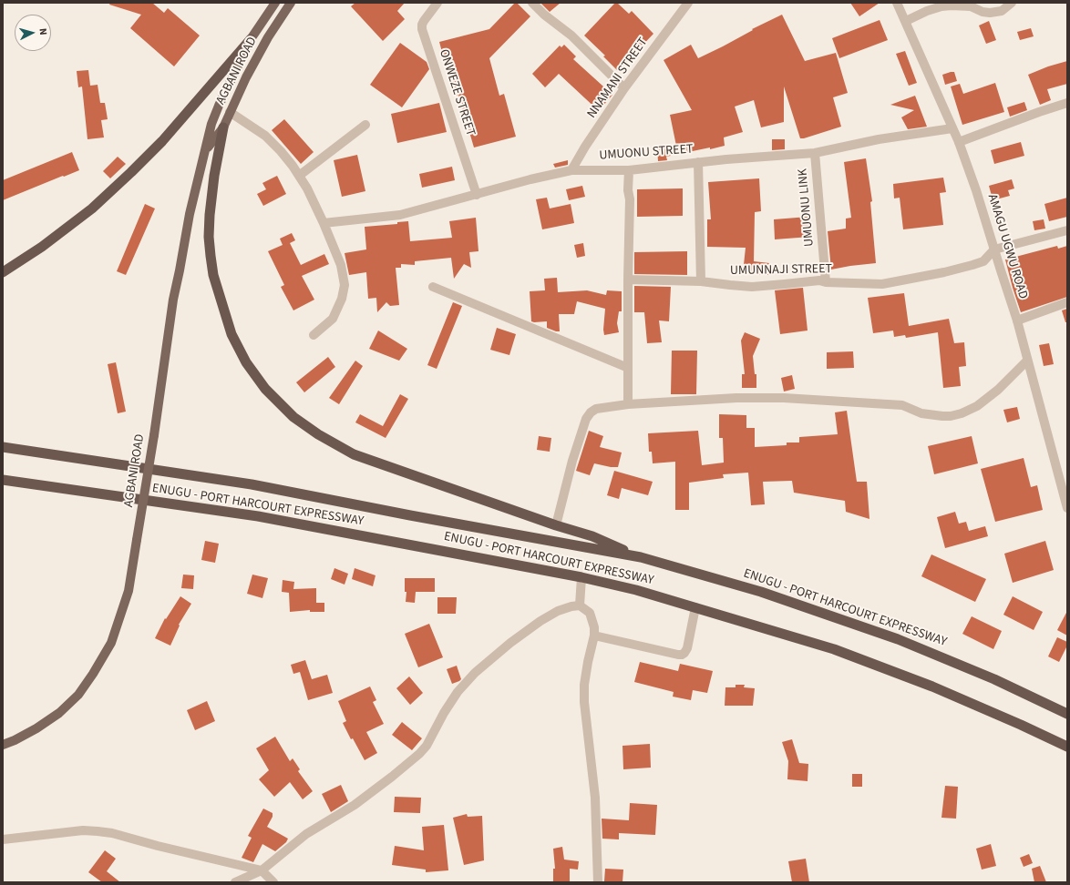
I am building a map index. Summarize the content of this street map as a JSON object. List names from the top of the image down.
{
  "streets": {
    "highway": ["ENUGU - PORT HARCOURT EXPRESSWAY"],
    "main road": ["AGBANI ROAD"],
    "street": [
      "NNAMANI STREET",
      "ONWEZE STREET",
      "UMUONU STREET",
      "UMUONU LINK",
      "AMAGU UGWU ROAD",
      "UMUNNAJI STREET"
    ]
  },
  "crossings": [
    ["NNAMANI STREET", "UMUONU STREET"],
    ["ONWEZE STREET", "UMUONU STREET"],
    ["UMUONU STREET", "UMUONU LINK"],
    ["UMUONU STREET", "AMAGU UGWU ROAD"],
    ["UMUONU LINK", "UMUNNAJI STREET"],
    ["AMAGU UGWU ROAD", "UMUNNAJI STREET"]
  ],
  "north": "right"
}
